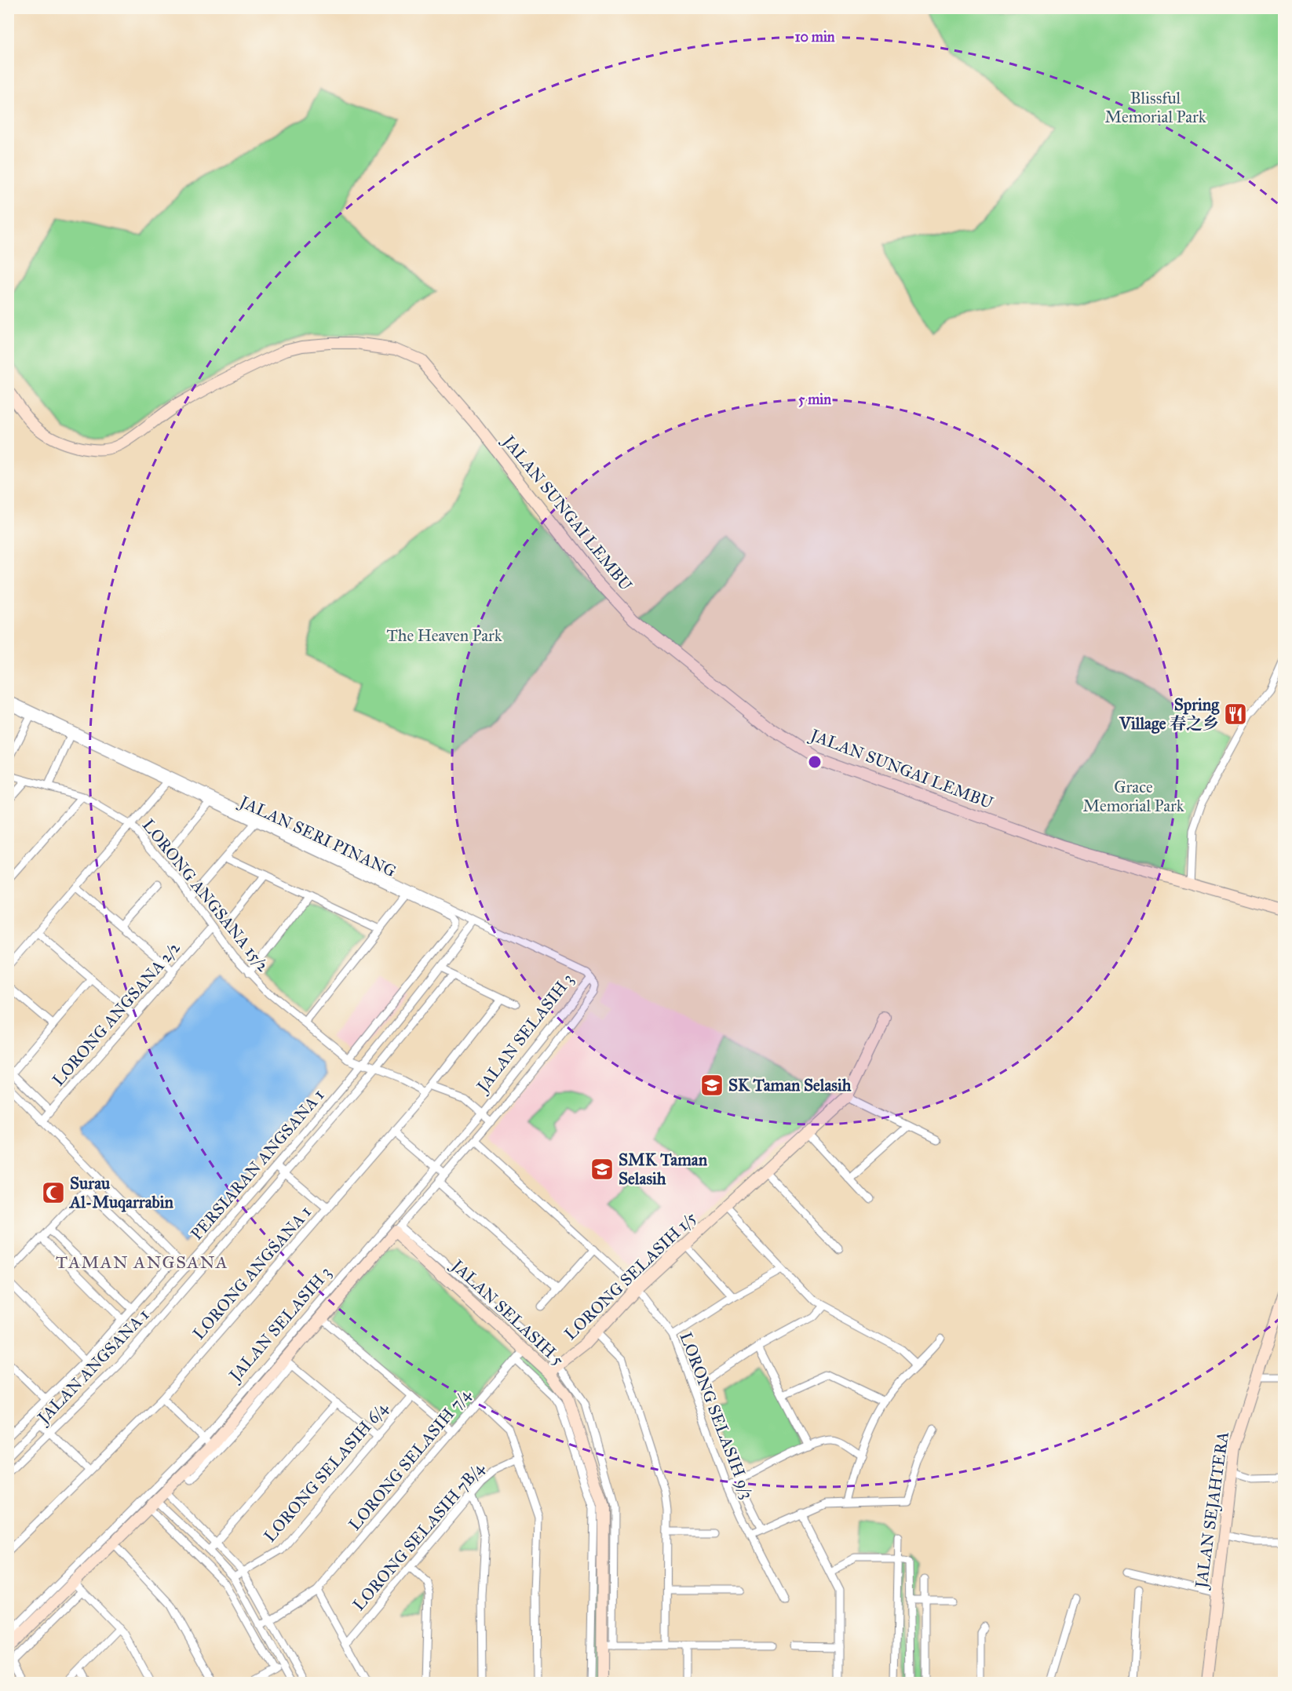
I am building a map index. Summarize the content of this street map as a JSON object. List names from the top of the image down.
{
  "streets": {
    "main road": [
      "JALAN SUNGAI LEMBU",
      "JALAN SELASIH 3",
      "LORONG SELASIH 1/5",
      "JALAN SELASIH 5",
      "JALAN SEJAHTERA"
    ],
    "street": [
      "JALAN SERI PINANG",
      "LORONG ANGSANA 15/2",
      "LORONG ANGSANA 2/2",
      "PERSIARAN ANGSANA 1",
      "LORONG ANGSANA 1",
      "JALAN ANGSANA 1",
      "LORONG SELASIH 9/3",
      "LORONG SELASIH 7/4",
      "LORONG SELASIH 6/4",
      "LORONG SELASIH 7B/4"
    ]
  },
  "crossings": [
    ["JALAN SERI PINANG", "LORONG ANGSANA 15/2"],
    ["JALAN SERI PINANG", "JALAN SELASIH 3"],
    ["JALAN SERI PINANG", "PERSIARAN ANGSANA 1"],
    ["LORONG ANGSANA 15/2", "LORONG ANGSANA 2/2"],
    ["LORONG ANGSANA 15/2", "PERSIARAN ANGSANA 1"],
    ["LORONG ANGSANA 15/2", "LORONG ANGSANA 1"],
    ["LORONG ANGSANA 15/2", "JALAN ANGSANA 1"],
    ["JALAN SELASIH 3", "JALAN SELASIH 5"],
    ["JALAN SELASIH 3", "LORONG SELASIH 9/3"],
    ["LORONG SELASIH 1/5", "JALAN SELASIH 5"],
    ["LORONG SELASIH 1/5", "LORONG SELASIH 9/3"],
    ["JALAN SELASIH 5", "LORONG SELASIH 7/4"]
  ],
  "districts": ["TAMAN ANGSANA"],
  "parks": ["Blissful Memorial Park", "The Heaven Park", "Grace Memorial Park"],
  "places": {
    "restaurant": ["Spring Village 春之乡"],
    "school or university": ["SK Taman Selasih", "SMK Taman Selasih"],
    "mosque": ["Surau Al-Muqarrabin"]
  },
  "rings": ["10 min", "5 min"]
}
